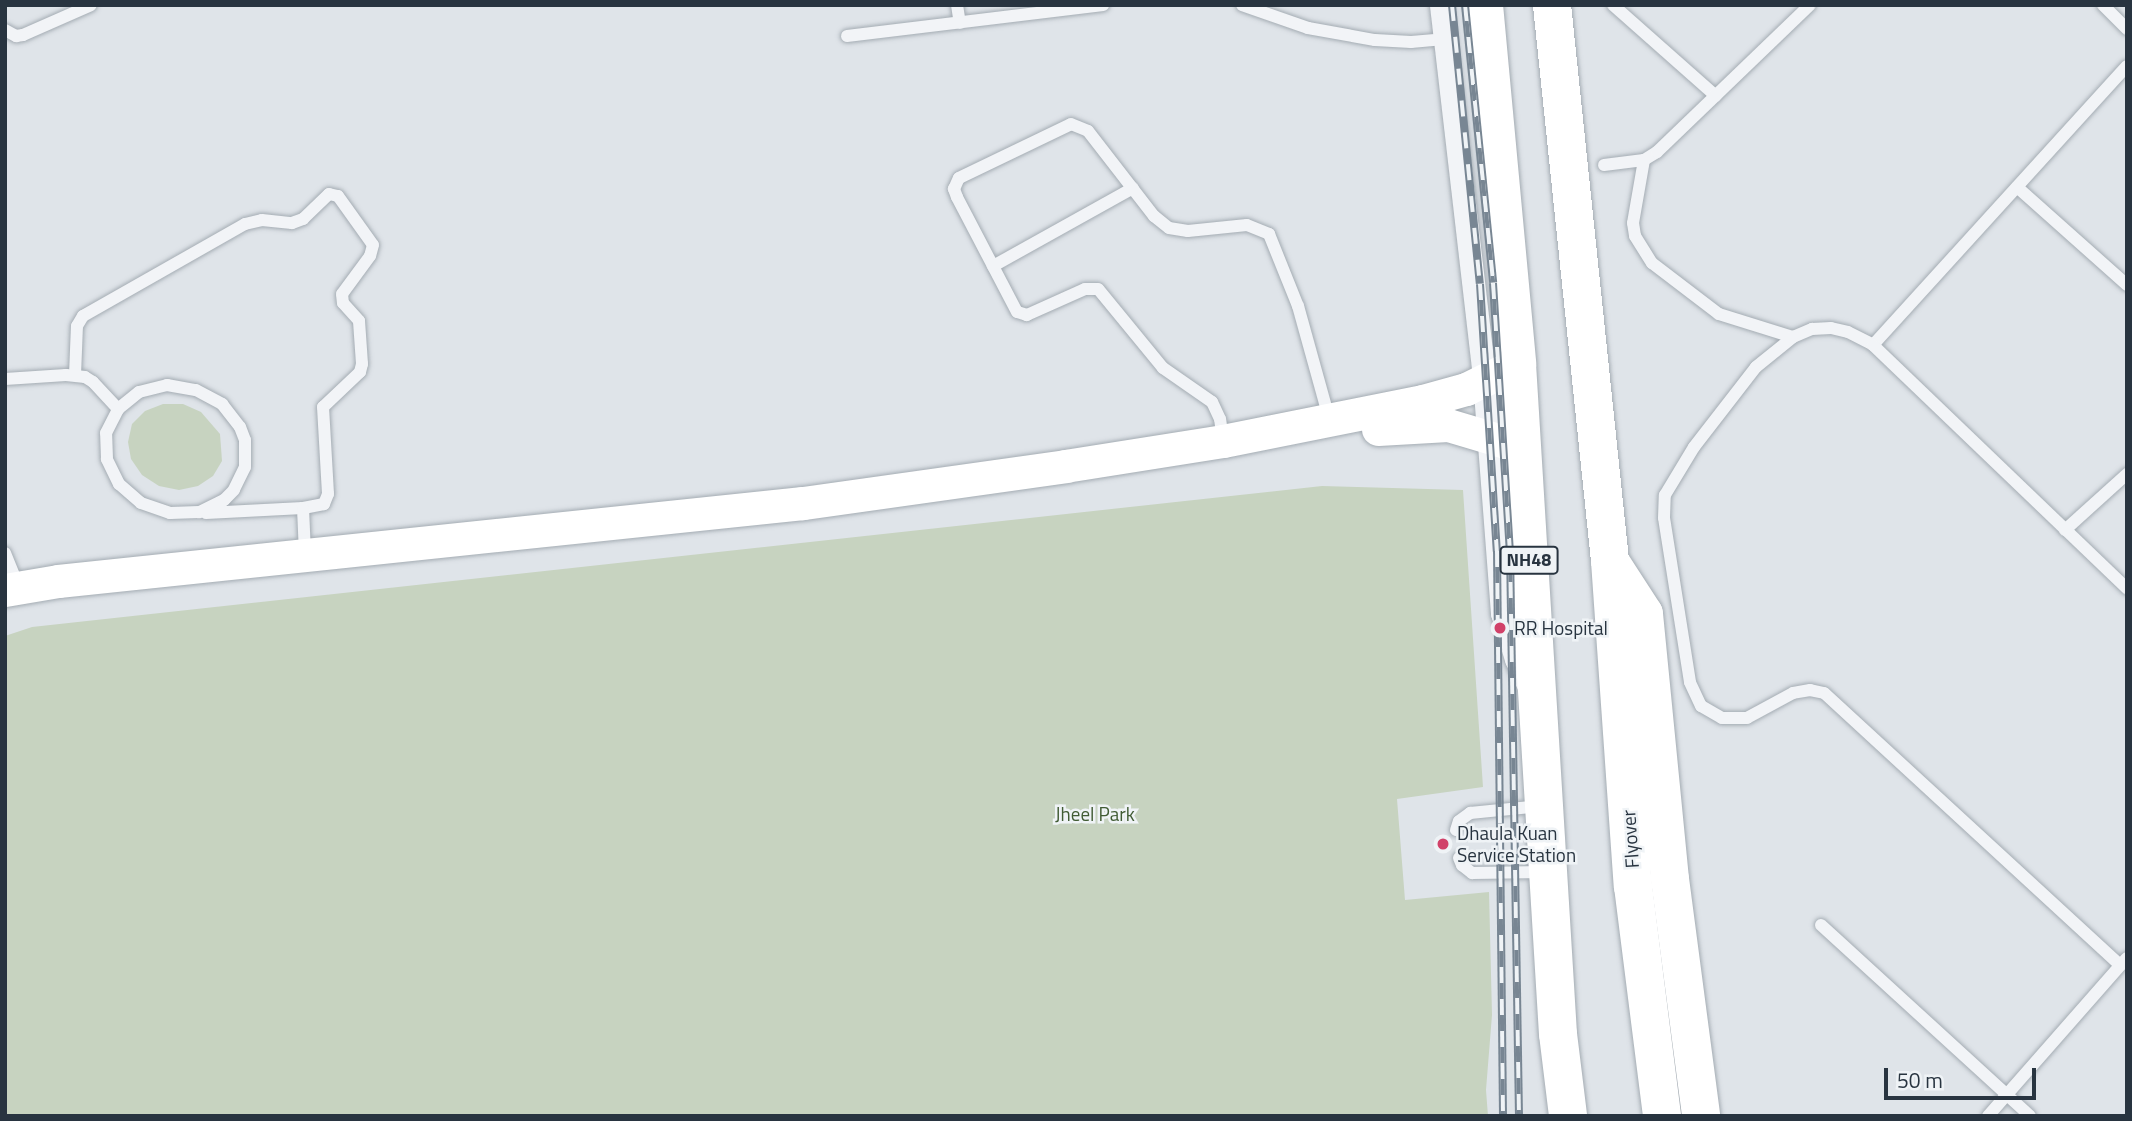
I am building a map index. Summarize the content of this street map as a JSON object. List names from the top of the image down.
{
  "streets": {
    "highway": ["NH48", "Flyover"]
  },
  "parks": ["Jheel Park"],
  "places": ["RR Hospital", "Dhaula Kuan Service Station"],
  "scale_bar": "50 m"
}
